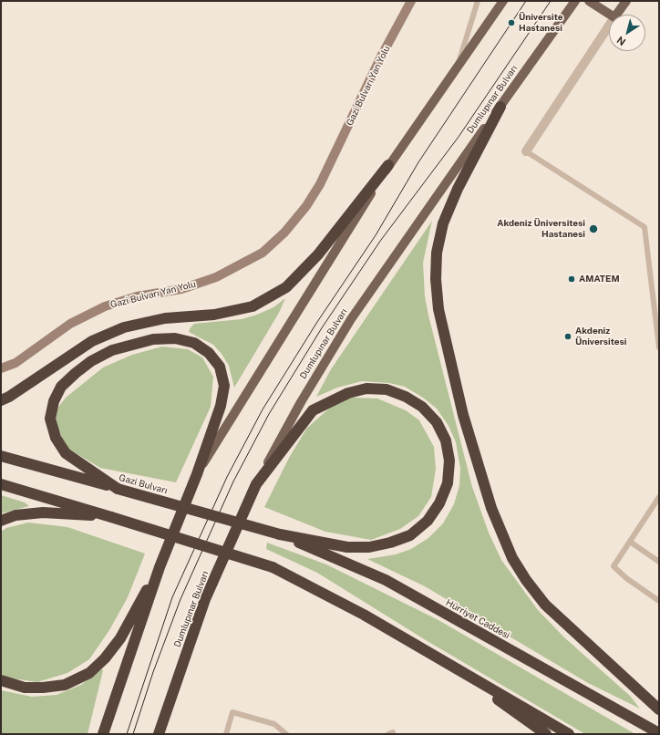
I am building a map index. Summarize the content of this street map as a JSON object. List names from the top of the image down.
{
  "streets": {
    "highway": ["Dumlupınar Bulvarı", "Gazi Bulvarı", "Hürriyet Caddesi"],
    "main road": ["Gazi Bulvarı Yan Yolu"]
  },
  "crossings": [
    ["Gazi Bulvarı", "Hürriyet Caddesi"]
  ],
  "places": [
    "Üniversite Hastanesi",
    "Akdeniz Üniversitesi Hastanesi",
    "AMATEM",
    "Akdeniz Üniversitesi"
  ],
  "north": "bottom left"
}
